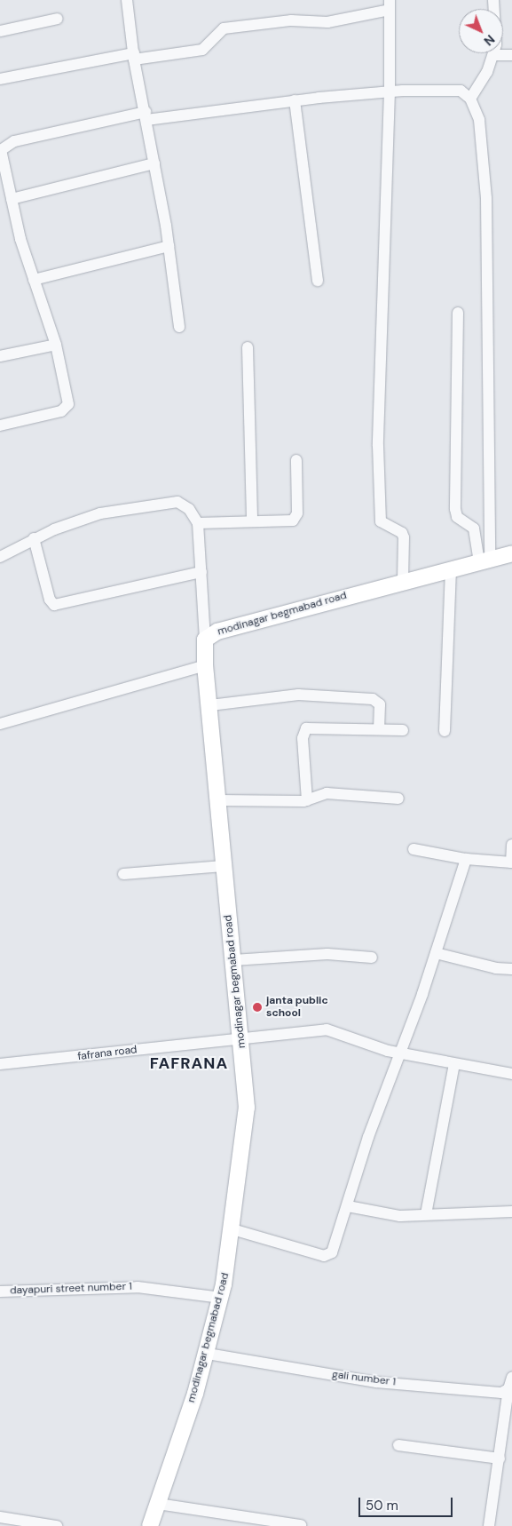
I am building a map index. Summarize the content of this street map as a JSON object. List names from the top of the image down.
{
  "streets": {
    "street": [
      "modinagar begmabad road",
      "fafrana road",
      "dayapuri street number 1",
      "gali number 1"
    ]
  },
  "crossings": [
    ["modinagar begmabad road", "fafrana road"],
    ["modinagar begmabad road", "dayapuri street number 1"],
    ["modinagar begmabad road", "gali number 1"]
  ],
  "districts": ["FAFRANA"],
  "places": ["janta public school"],
  "scale_bar": "50 m",
  "north": "bottom right"
}
